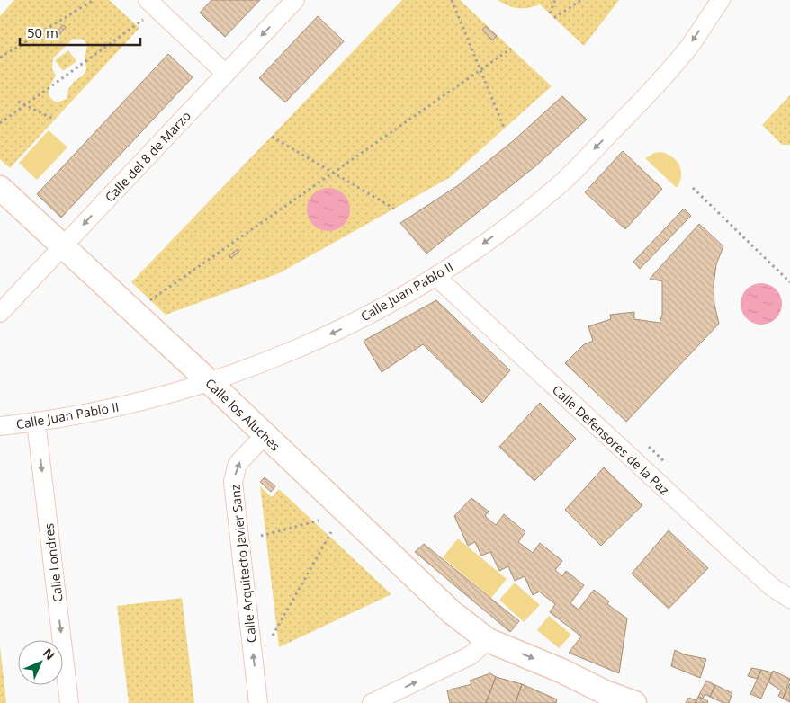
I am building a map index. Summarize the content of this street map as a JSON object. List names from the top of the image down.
{
  "streets": {
    "street": [
      "Calle del 8 de Marzo",
      "Calle Juan Pablo II",
      "Calle los Aluches",
      "Calle Defensores de la Paz",
      "Calle Londres",
      "Calle Arquitecto Javier Sanz"
    ]
  },
  "crossings": [
    ["Calle del 8 de Marzo", "Calle los Aluches"],
    ["Calle Juan Pablo II", "Calle los Aluches"],
    ["Calle Juan Pablo II", "Calle Defensores de la Paz"],
    ["Calle Juan Pablo II", "Calle Londres"],
    ["Calle los Aluches", "Calle Arquitecto Javier Sanz"]
  ],
  "one_way": [
    "Calle del 8 de Marzo",
    "Calle Juan Pablo II",
    "Calle Londres",
    "Calle Arquitecto Javier Sanz"
  ],
  "scale_bar": "50 m",
  "north": "top right"
}
